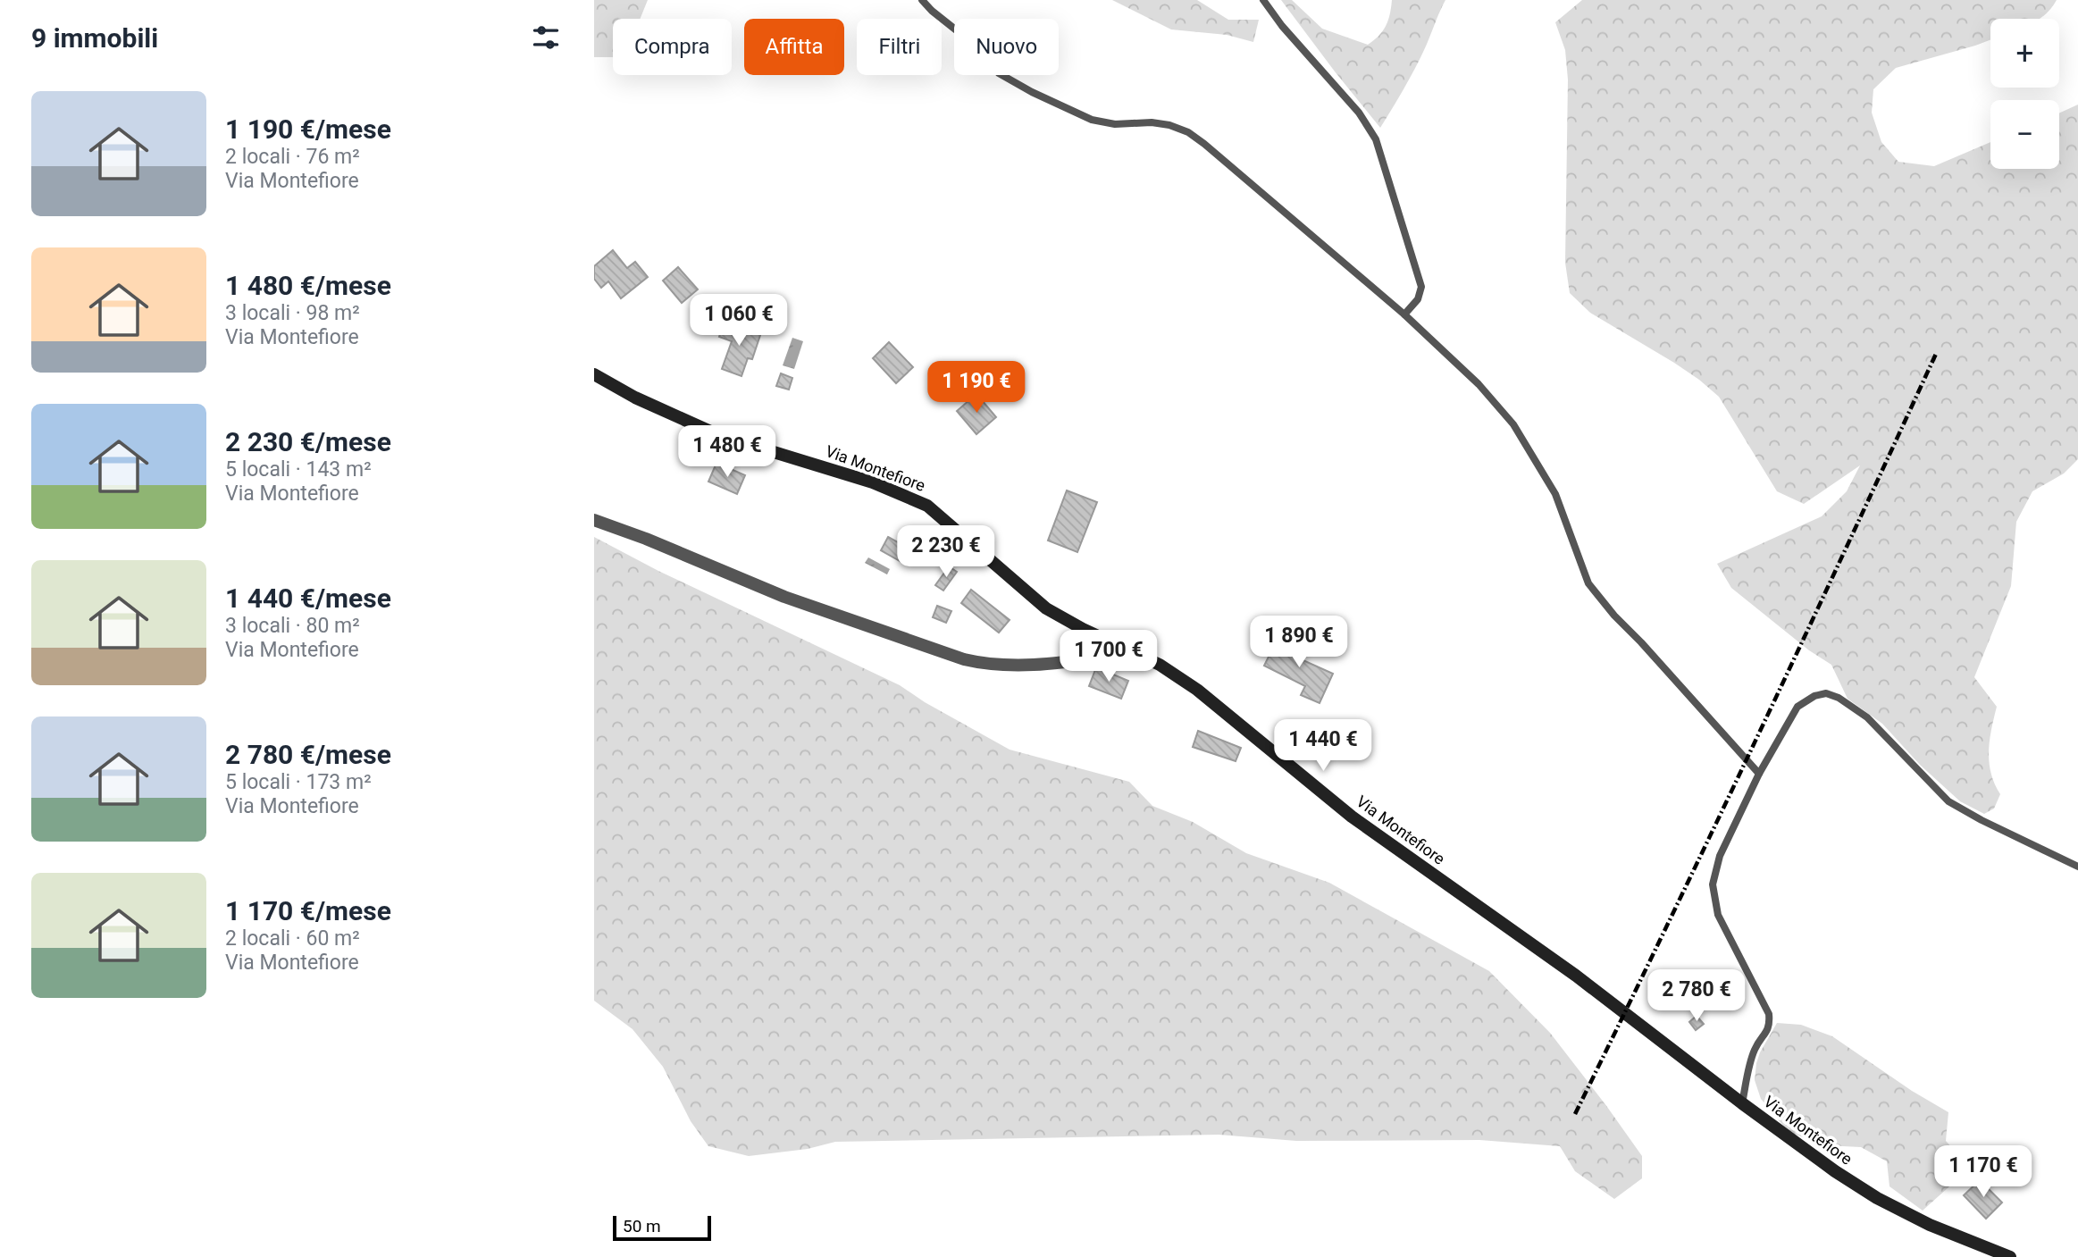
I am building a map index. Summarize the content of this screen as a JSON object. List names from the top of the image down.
{
  "streets": {
    "main road": ["Via Montefiore"]
  },
  "scale_bar": "50 m",
  "page": {
    "heading": "9 immobili",
    "map_buttons": ["+", "−"],
    "chip": [
      "Compra",
      "Affitta",
      "Filtri",
      "Nuovo"
    ],
    "list": [
      {
        "name": "1 190 €/mese",
        "note": "2 locali · 76 m² · Via Montefiore"
      },
      {
        "name": "1 480 €/mese",
        "note": "3 locali · 98 m² · Via Montefiore"
      },
      {
        "name": "2 230 €/mese",
        "note": "5 locali · 143 m² · Via Montefiore"
      },
      {
        "name": "1 440 €/mese",
        "note": "3 locali · 80 m² · Via Montefiore"
      },
      {
        "name": "2 780 €/mese",
        "note": "5 locali · 173 m² · Via Montefiore"
      },
      {
        "name": "1 170 €/mese",
        "note": "2 locali · 60 m² · Via Montefiore"
      }
    ],
    "price": [
      "1 060 €",
      "1 190 €",
      "1 480 €",
      "2 230 €",
      "1 890 €",
      "1 700 €",
      "1 440 €",
      "2 780 €",
      "1 170 €"
    ],
    "scale": "50 m"
  }
}
